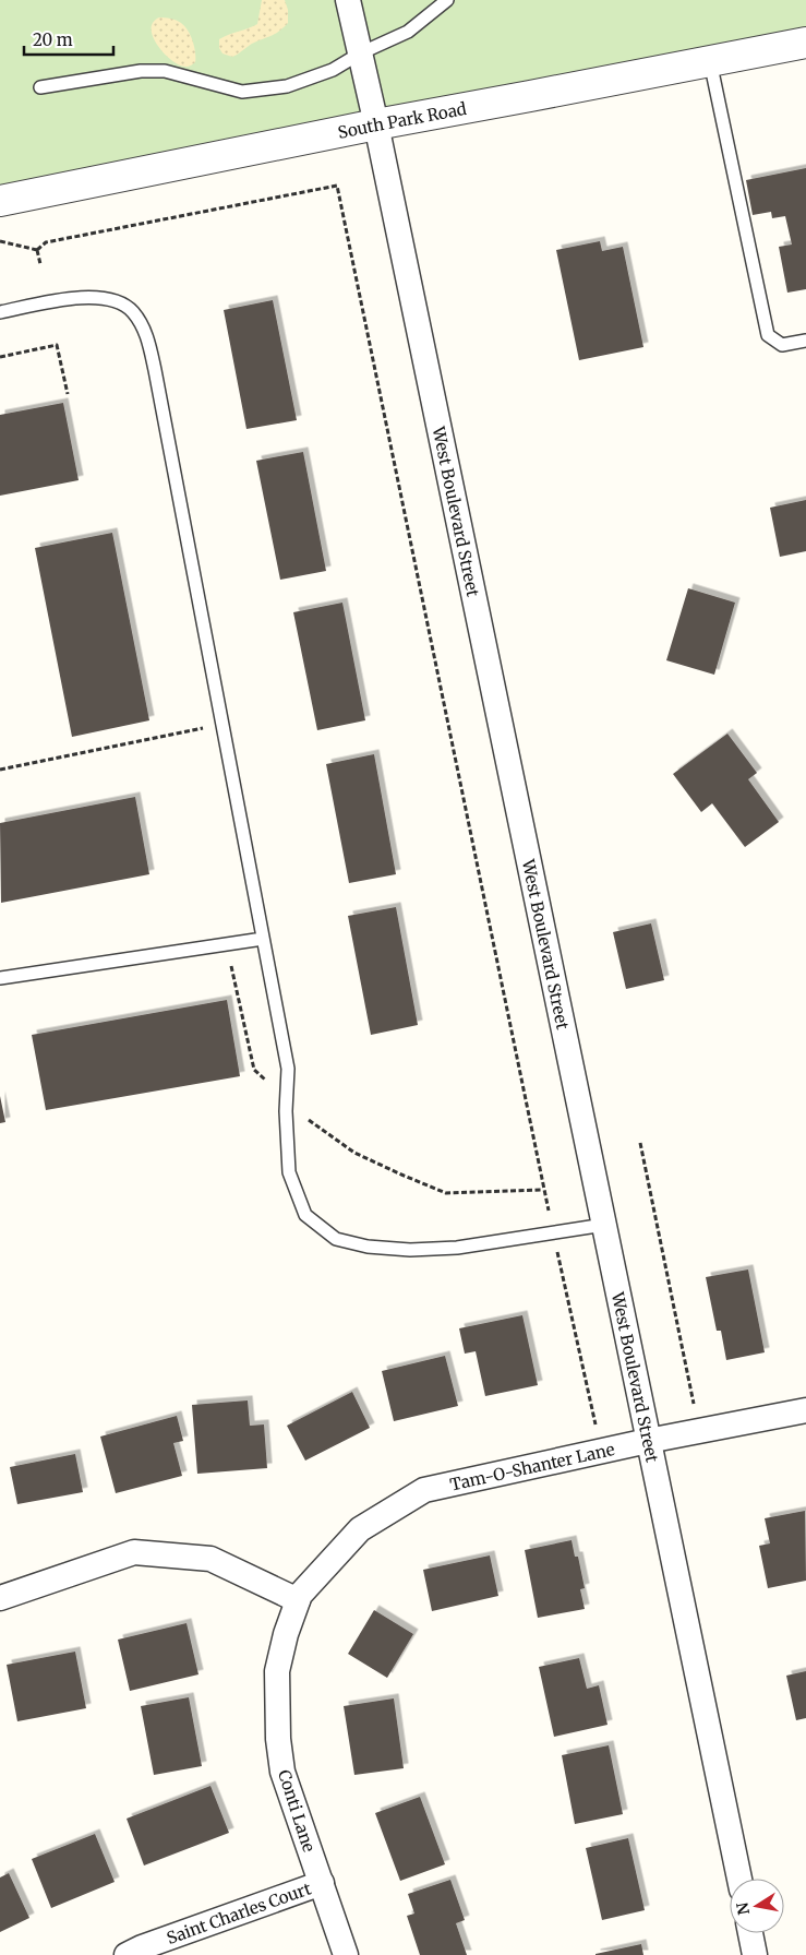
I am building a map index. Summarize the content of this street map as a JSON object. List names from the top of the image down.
{
  "streets": {
    "street": [
      "South Park Road",
      "West Boulevard Street",
      "Tam-O-Shanter Lane",
      "Conti Lane",
      "Saint Charles Court"
    ]
  },
  "crossings": [
    ["South Park Road", "West Boulevard Street"],
    ["West Boulevard Street", "Tam-O-Shanter Lane"],
    ["Tam-O-Shanter Lane", "Conti Lane"],
    ["Conti Lane", "Saint Charles Court"]
  ],
  "scale_bar": "20 m",
  "north": "left"
}
